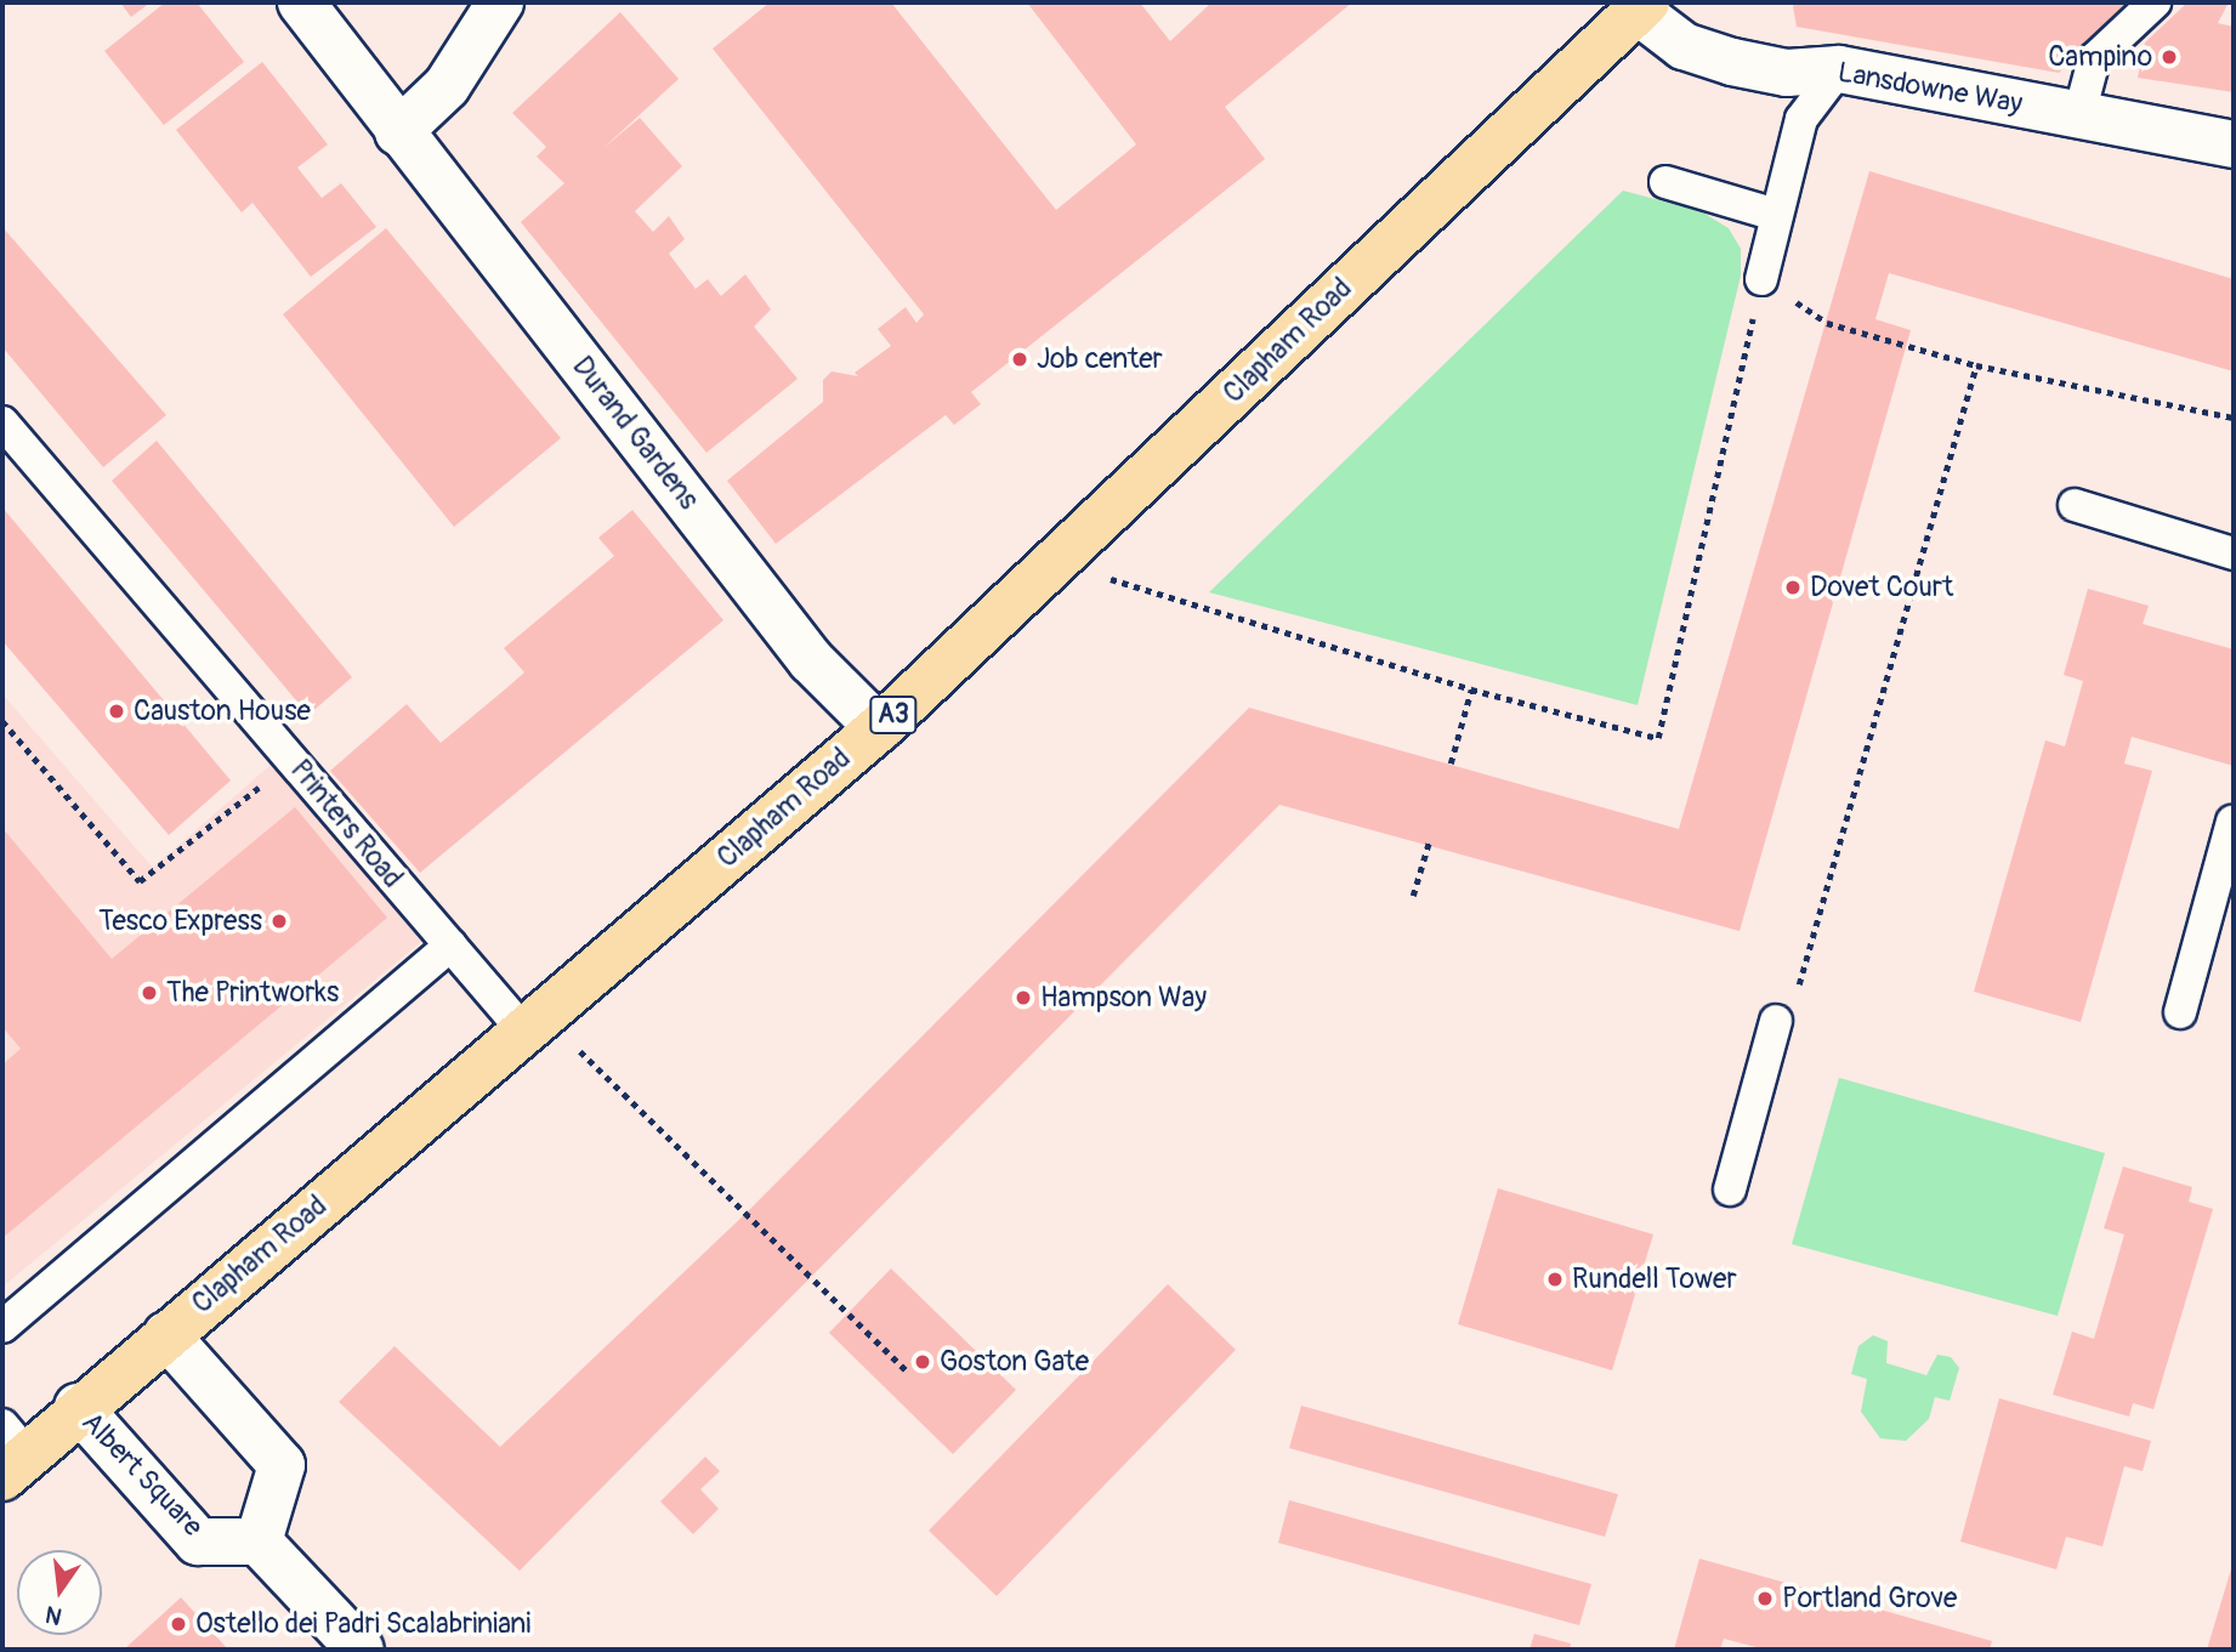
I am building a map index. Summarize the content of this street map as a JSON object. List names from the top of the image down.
{
  "streets": {
    "highway": ["Clapham Road", "A3"],
    "street": ["Lansdowne Way", "Durand Gardens", "Albert Square"],
    "lane": ["Printers Road"]
  },
  "crossings": [
    ["Lansdowne Way", "Clapham Road"],
    ["Clapham Road", "Durand Gardens"],
    ["Clapham Road", "Printers Road"],
    ["Clapham Road", "Albert Square"]
  ],
  "places": [
    "Campino",
    "Job center",
    "Dovet Court",
    "Causton House",
    "Tesco Express",
    "The Printworks",
    "Hampson Way",
    "Rundell Tower",
    "Goston Gate",
    "Portland Grove",
    "Ostello dei Padri Scalabriniani"
  ],
  "north": "bottom"
}
